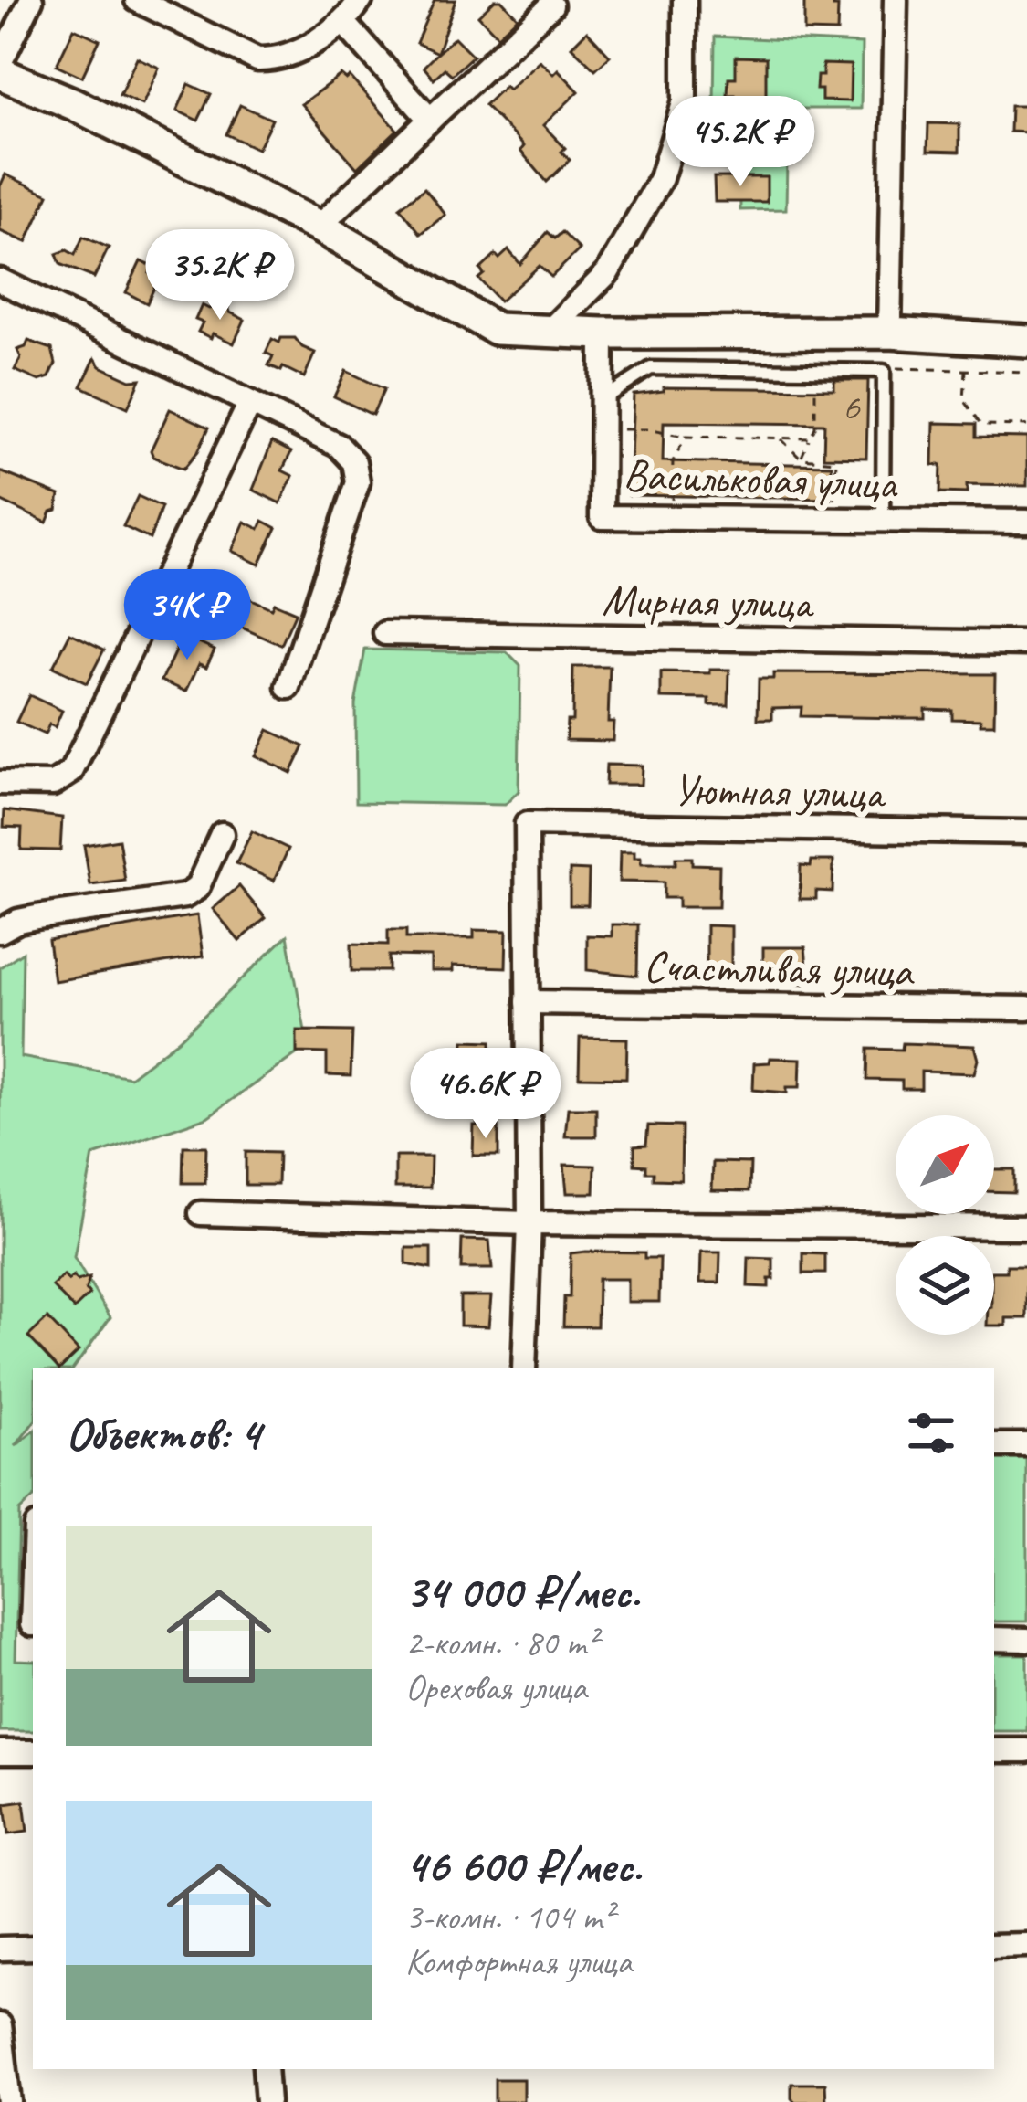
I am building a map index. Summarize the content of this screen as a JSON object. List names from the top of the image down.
{
  "streets": {
    "street": [
      "Васильковая улица",
      "Мирная улица",
      "Уютная улица",
      "Счастливая улица"
    ]
  },
  "crossings": [
    ["Уютная улица", "Счастливая улица"]
  ],
  "house_numbers": ["6"],
  "north": "top right",
  "page": {
    "price": [
      "45.2K ₽",
      "35.2K ₽",
      "34K ₽",
      "46.6K ₽"
    ],
    "heading": "Объектов: 4",
    "list": [
      {
        "name": "34 000 ₽/мес.",
        "note": "2-комн. · 80 m² · Ореховая улица"
      },
      {
        "name": "46 600 ₽/мес.",
        "note": "3-комн. · 104 m² · Комфортная улица"
      }
    ]
  }
}
